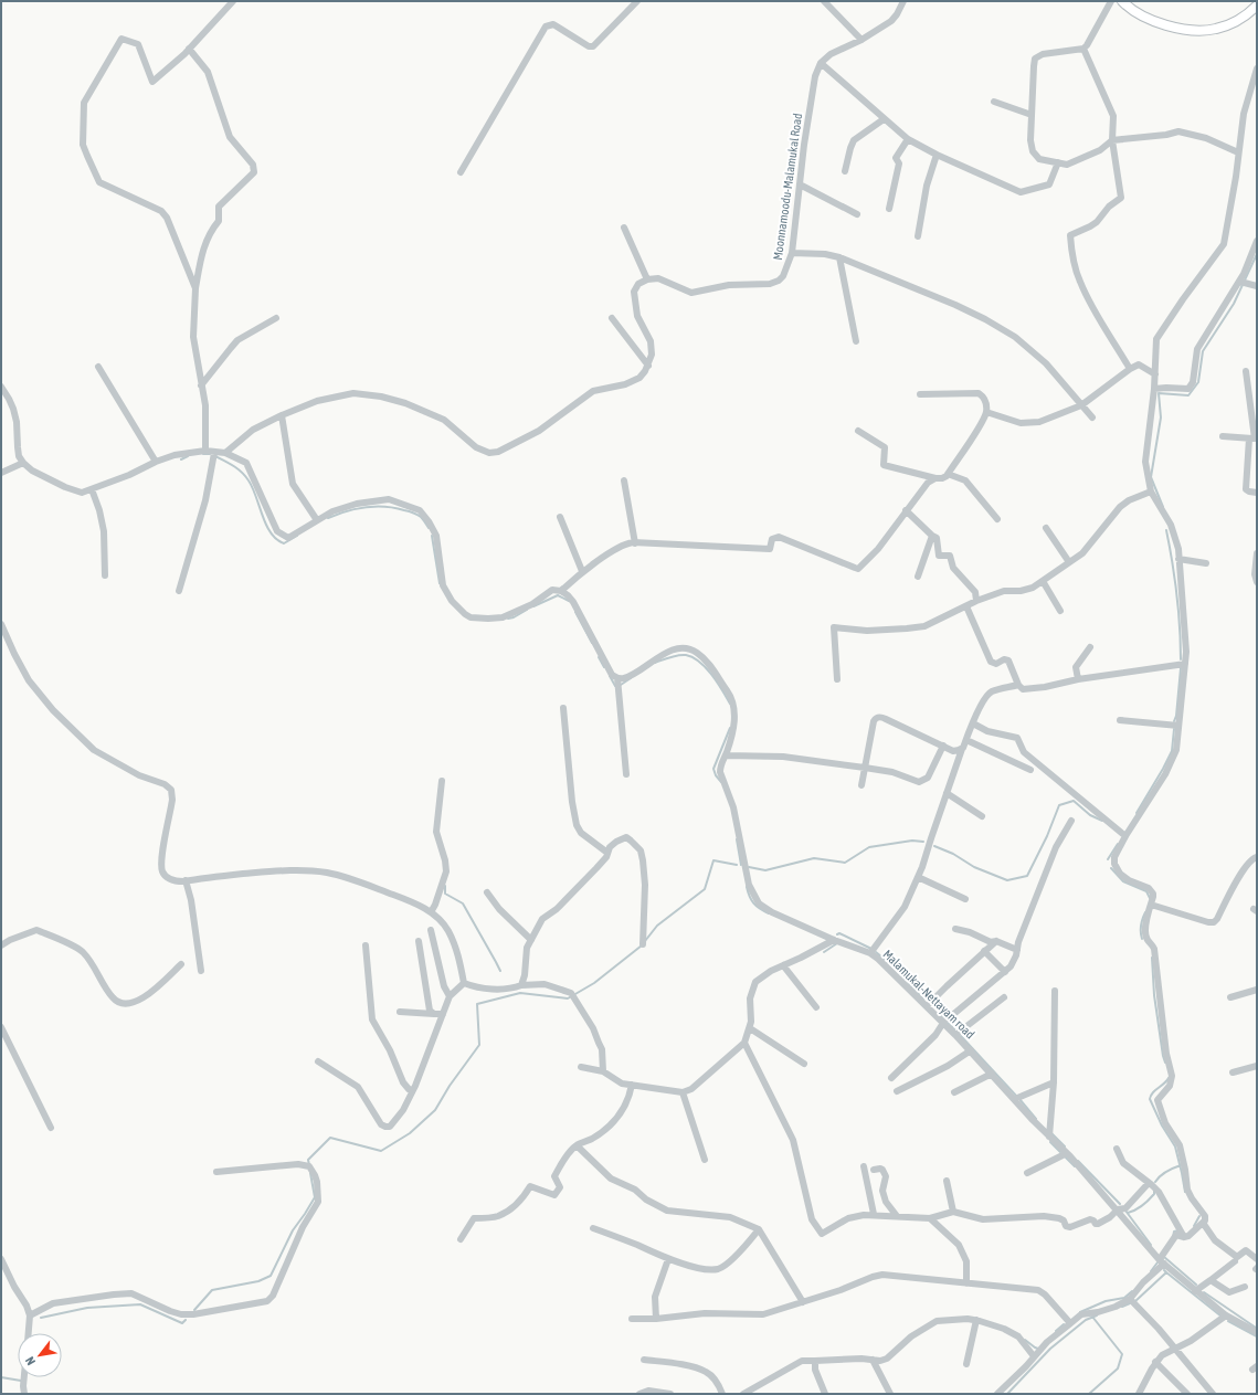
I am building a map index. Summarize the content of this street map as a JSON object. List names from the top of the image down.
{
  "streets": {
    "street": ["Moonnamoodu-Malamukal Road", "Malamukal-Nettayam road"]
  },
  "north": "bottom left"
}
